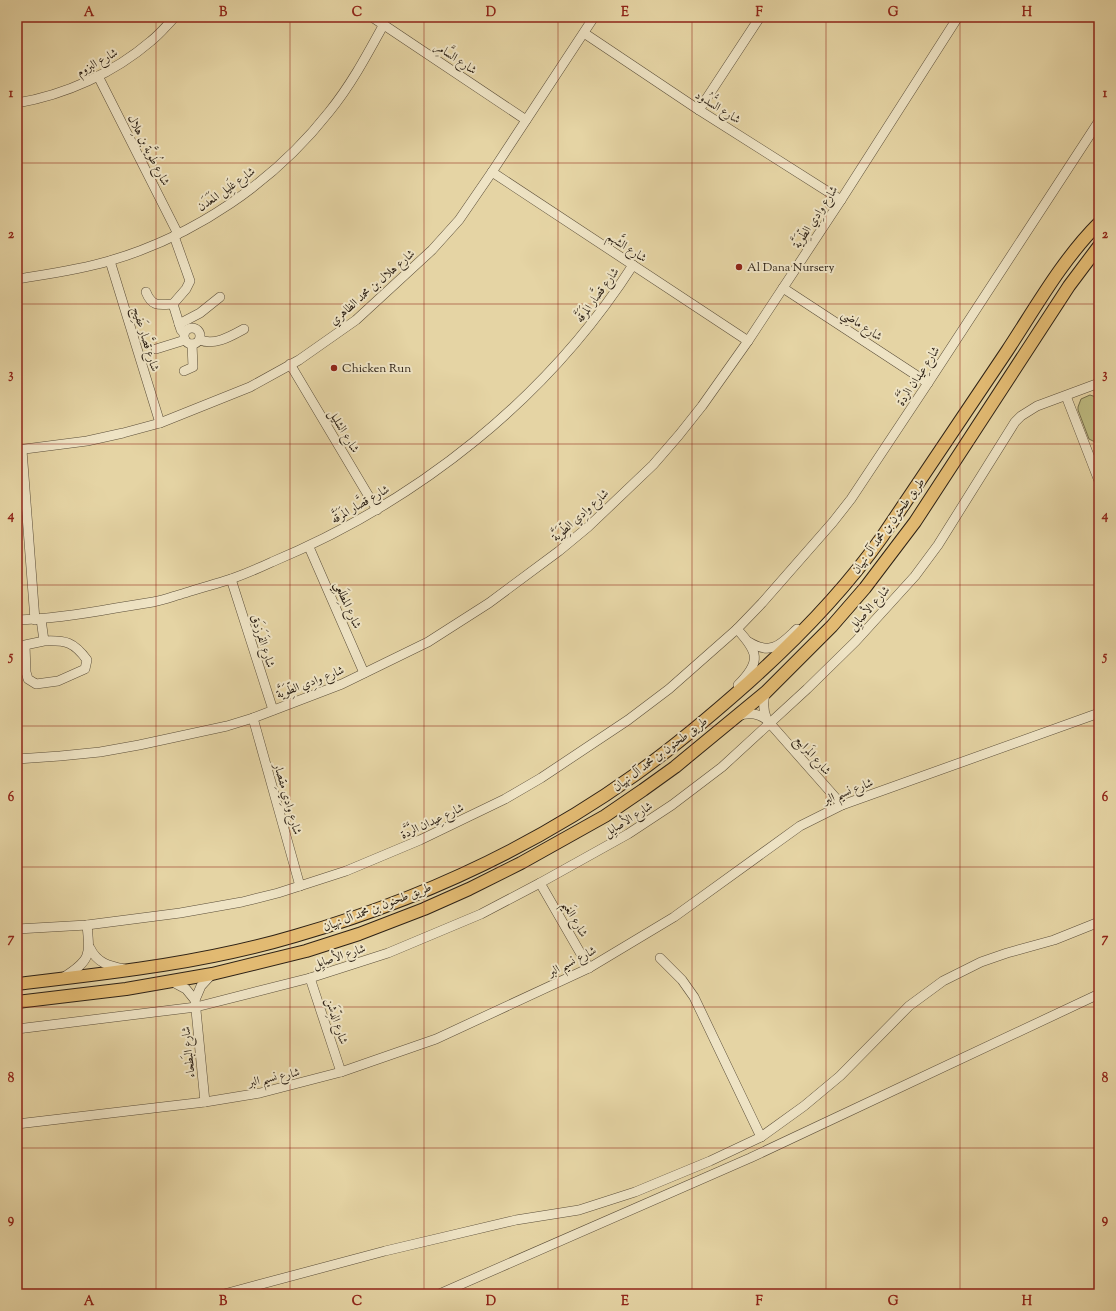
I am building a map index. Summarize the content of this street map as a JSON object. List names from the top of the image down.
{
  "streets": {
    "main road": ["طريق طحنون بن محمد آل نهيان"],
    "street": [
      "شارع السَّامِر",
      "شارع البزوم",
      "شارع السُّدُود",
      "شارع طُويَّة بن هِلال",
      "شارع غَلِيل المَعَدَن",
      "شارع وادِي الطِّوَيَّة",
      "شارع الشَّهم",
      "شارع هلال بن محمد الظاهري",
      "شارع قصَّار المَرَقَّه",
      "شارع ماضِي",
      "شارع قصَّار عَفِيج",
      "شارع عِيدان الرَّدَّة",
      "شارع الشليل",
      "شارع المِطلَعِي",
      "شارع الأصايِل",
      "شارع الفَرَزدَق",
      "شارع المَرابِيع",
      "شارع نسيم البر",
      "شارع وادِي مِقصار",
      "شارع الغَيم",
      "شارع الدِّشَن",
      "شارع البَطحاء"
    ]
  },
  "crossings": [
    ["شارع السَّامِر", "شارع غَلِيل المَعَدَن"],
    ["شارع السَّامِر", "شارع هلال بن محمد الظاهري"],
    ["شارع البزوم", "شارع طُويَّة بن هِلال"],
    ["شارع السُّدُود", "شارع وادِي الطِّوَيَّة"],
    ["شارع السُّدُود", "شارع هلال بن محمد الظاهري"],
    ["شارع طُويَّة بن هِلال", "شارع غَلِيل المَعَدَن"],
    ["شارع غَلِيل المَعَدَن", "شارع قصَّار عَفِيج"],
    ["شارع وادِي الطِّوَيَّة", "شارع الشَّهم"],
    ["شارع وادِي الطِّوَيَّة", "شارع ماضِي"],
    ["شارع وادِي الطِّوَيَّة", "شارع المِطلَعِي"],
    ["شارع وادِي الطِّوَيَّة", "شارع الفَرَزدَق"],
    ["شارع وادِي الطِّوَيَّة", "شارع وادِي مِقصار"],
    ["شارع الشَّهم", "شارع هلال بن محمد الظاهري"],
    ["شارع الشَّهم", "شارع قصَّار المَرَقَّه"],
    ["شارع هلال بن محمد الظاهري", "شارع قصَّار عَفِيج"],
    ["شارع هلال بن محمد الظاهري", "شارع الشليل"],
    ["شارع قصَّار المَرَقَّه", "شارع الشليل"],
    ["شارع قصَّار المَرَقَّه", "شارع المِطلَعِي"],
    ["شارع قصَّار المَرَقَّه", "شارع الفَرَزدَق"],
    ["شارع ماضِي", "شارع عِيدان الرَّدَّة"],
    ["شارع عِيدان الرَّدَّة", "شارع وادِي مِقصار"],
    ["شارع الأصايِل", "شارع المَرابِيع"],
    ["شارع الأصايِل", "شارع الغَيم"],
    ["شارع الأصايِل", "شارع الدِّشَن"],
    ["شارع الأصايِل", "شارع البَطحاء"],
    ["شارع المَرابِيع", "شارع نسيم البر"],
    ["شارع نسيم البر", "شارع الغَيم"],
    ["شارع نسيم البر", "شارع الدِّشَن"],
    ["شارع نسيم البر", "شارع البَطحاء"]
  ],
  "places": ["Al Dana Nursery", "Chicken Run"],
  "grid": {
    "columns": [
      "A",
      "B",
      "C",
      "D",
      "E",
      "F",
      "G",
      "H"
    ],
    "rows": [
      "1",
      "2",
      "3",
      "4",
      "5",
      "6",
      "7",
      "8",
      "9"
    ]
  }
}
